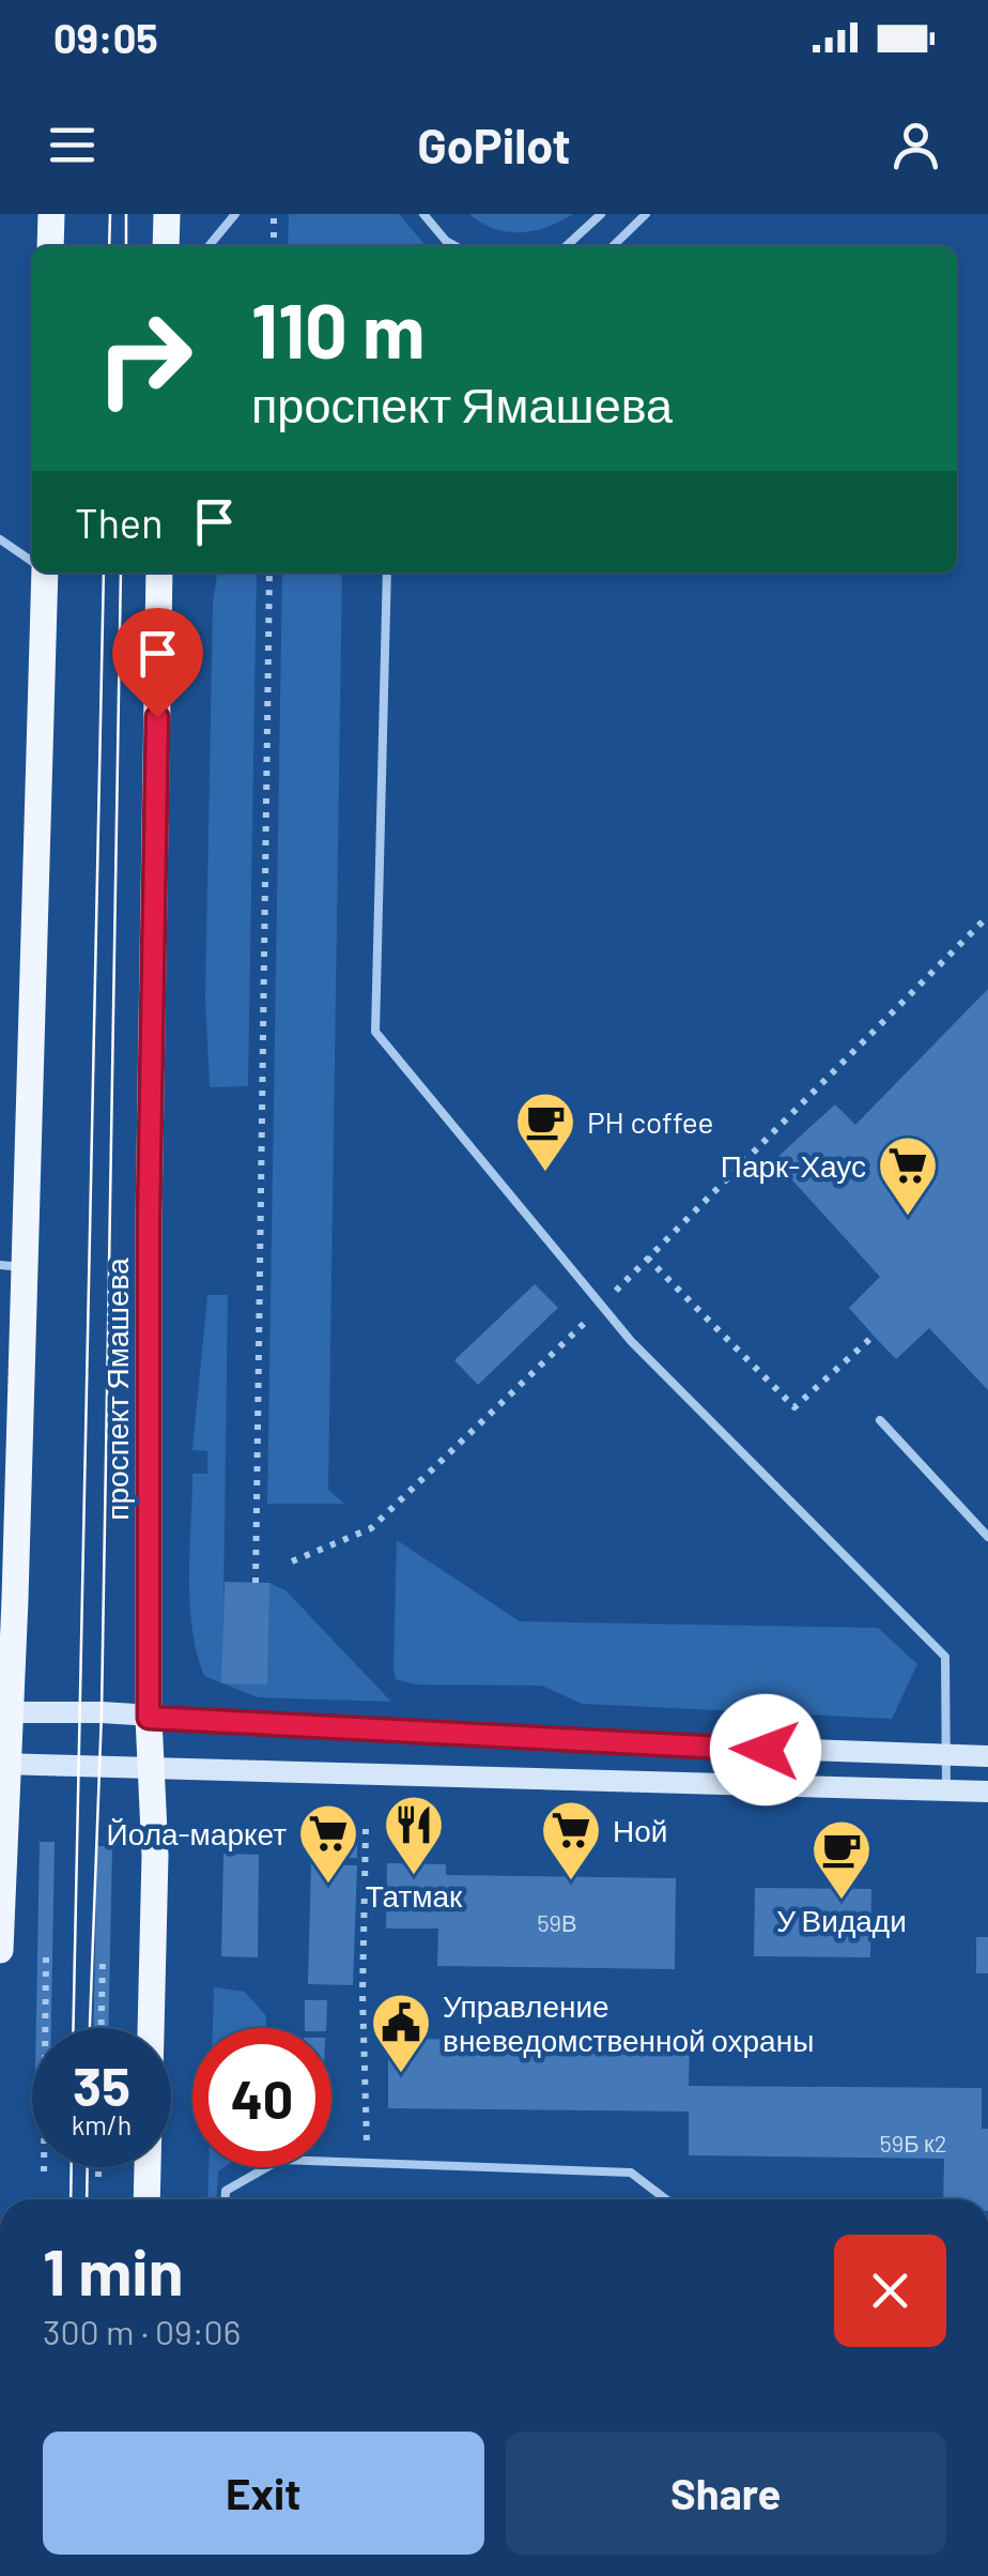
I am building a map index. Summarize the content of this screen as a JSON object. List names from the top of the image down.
{
  "streets": {
    "main road": ["проспект Ямашева"]
  },
  "places": {
    "cafe": ["PH coffee", "У Видади"],
    "supermarket": ["Парк-Хаус", "Ной", "Йола-маркет"],
    "restaurant": ["Татмак"],
    "public building": ["Управление вневедомственной охраны"]
  },
  "house_numbers": ["59В", "59Б к2"],
  "page": {
    "status": "09:05",
    "header": "GoPilot",
    "turn": ["110 m", "проспект Ямашева"],
    "then": "Then",
    "speed": "35 km/h",
    "limit": "40",
    "heading": ["1 min", "300 m · 09:06"],
    "buttons": ["Exit", "Share"]
  }
}
